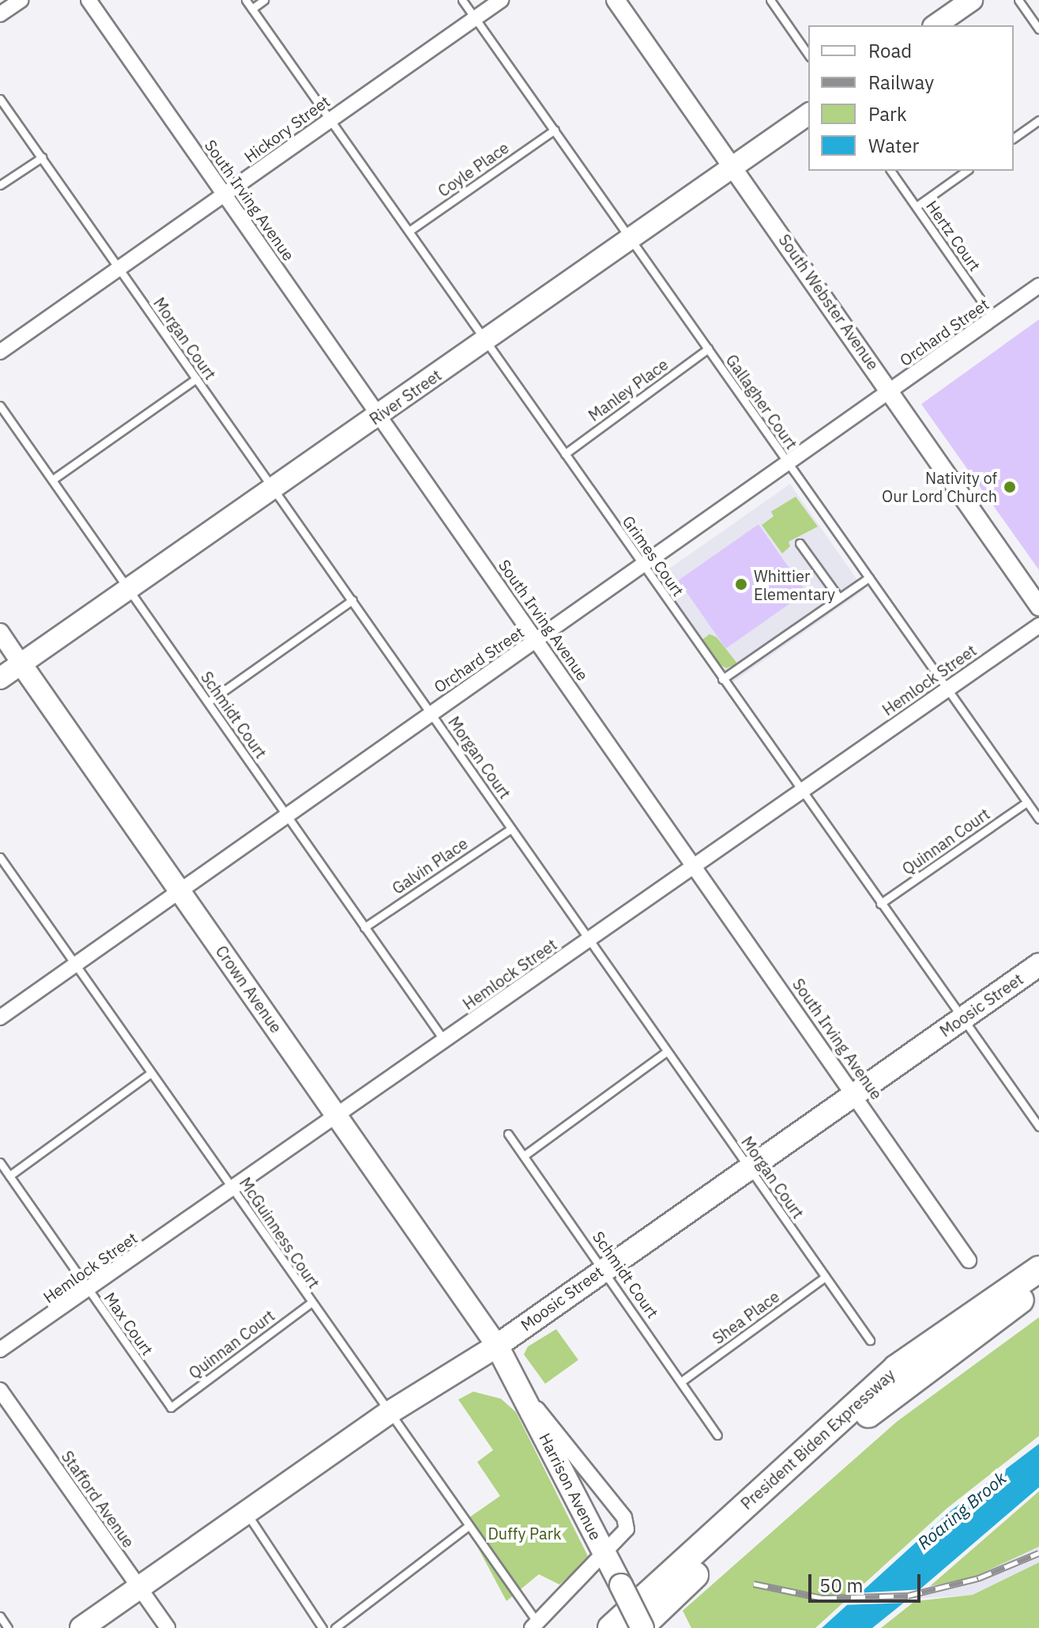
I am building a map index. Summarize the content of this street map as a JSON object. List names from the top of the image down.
{
  "streets": {
    "highway": ["President Biden Expressway"],
    "main road": [
      "River Street",
      "Crown Avenue",
      "Moosic Street",
      "Harrison Avenue"
    ],
    "street": [
      "Hickory Street",
      "South Irving Avenue",
      "South Webster Avenue",
      "Orchard Street",
      "Hemlock Street",
      "Stafford Avenue"
    ],
    "lane": [
      "Coyle Place",
      "Hertz Court",
      "Morgan Court",
      "Manley Place",
      "Gallagher Court",
      "Grimes Court",
      "Schmidt Court",
      "Quinnan Court",
      "Galvin Place",
      "McGuinness Court",
      "Shea Place",
      "Max Court"
    ]
  },
  "crossings": [
    ["Hickory Street", "South Irving Avenue"],
    ["Hickory Street", "Morgan Court"],
    ["Hickory Street", "Gallagher Court"],
    ["Hickory Street", "Grimes Court"],
    ["Coyle Place", "Gallagher Court"],
    ["Coyle Place", "Grimes Court"],
    ["South Irving Avenue", "Orchard Street"],
    ["South Irving Avenue", "River Street"],
    ["South Irving Avenue", "Hemlock Street"],
    ["South Irving Avenue", "Moosic Street"],
    ["Hertz Court", "Orchard Street"],
    ["South Webster Avenue", "Orchard Street"],
    ["South Webster Avenue", "River Street"],
    ["Orchard Street", "Morgan Court"],
    ["Orchard Street", "Gallagher Court"],
    ["Orchard Street", "Grimes Court"],
    ["Orchard Street", "Schmidt Court"],
    ["Orchard Street", "Crown Avenue"],
    ["Orchard Street", "McGuinness Court"],
    ["Morgan Court", "River Street"],
    ["Morgan Court", "Hemlock Street"],
    ["Morgan Court", "Galvin Place"],
    ["Morgan Court", "Moosic Street"],
    ["Morgan Court", "Shea Place"],
    ["Manley Place", "Gallagher Court"],
    ["Manley Place", "Grimes Court"],
    ["River Street", "Gallagher Court"],
    ["River Street", "Grimes Court"],
    ["River Street", "Schmidt Court"],
    ["River Street", "Crown Avenue"],
    ["Gallagher Court", "Hemlock Street"],
    ["Gallagher Court", "Quinnan Court"],
    ["Grimes Court", "Hemlock Street"],
    ["Grimes Court", "Quinnan Court"],
    ["Grimes Court", "Moosic Street"],
    ["Hemlock Street", "Schmidt Court"],
    ["Hemlock Street", "Crown Avenue"],
    ["Hemlock Street", "McGuinness Court"],
    ["Hemlock Street", "Max Court"],
    ["Schmidt Court", "Galvin Place"],
    ["Schmidt Court", "Moosic Street"],
    ["Schmidt Court", "Shea Place"],
    ["Quinnan Court", "McGuinness Court"],
    ["Quinnan Court", "Max Court"],
    ["Crown Avenue", "Moosic Street"],
    ["Crown Avenue", "Harrison Avenue"],
    ["Moosic Street", "McGuinness Court"],
    ["Moosic Street", "Harrison Avenue"],
    ["Moosic Street", "Stafford Avenue"],
    ["President Biden Expressway", "Harrison Avenue"]
  ],
  "water": ["Roaring Brook"],
  "parks": ["Duffy Park"],
  "places": ["Nativity of Our Lord Church", "Whittier Elementary"],
  "legend": [
    "Road",
    "Railway",
    "Park",
    "Water"
  ],
  "scale_bar": "50 m"
}
